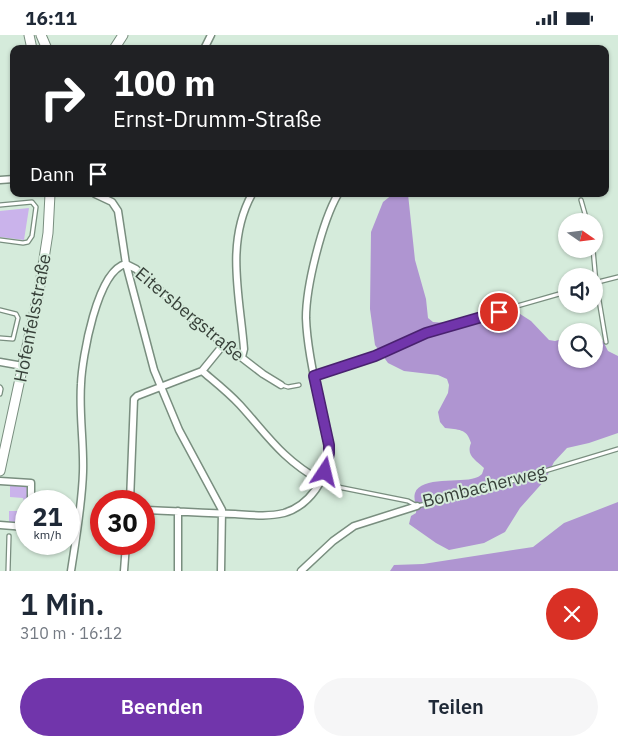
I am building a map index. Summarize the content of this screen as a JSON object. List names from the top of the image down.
{
  "streets": {
    "main road": ["Hofenfelsstraße"],
    "street": ["Eitersbergstraße"],
    "lane": ["Bombacherweg"]
  },
  "north": "right",
  "page": {
    "status": "16:11",
    "turn": ["100 m", "Ernst-Drumm-Straße"],
    "then": "Dann",
    "speed": "21 km/h",
    "limit": "30",
    "heading": ["1 Min.", "310 m · 16:12"],
    "buttons": ["Beenden", "Teilen"]
  }
}
